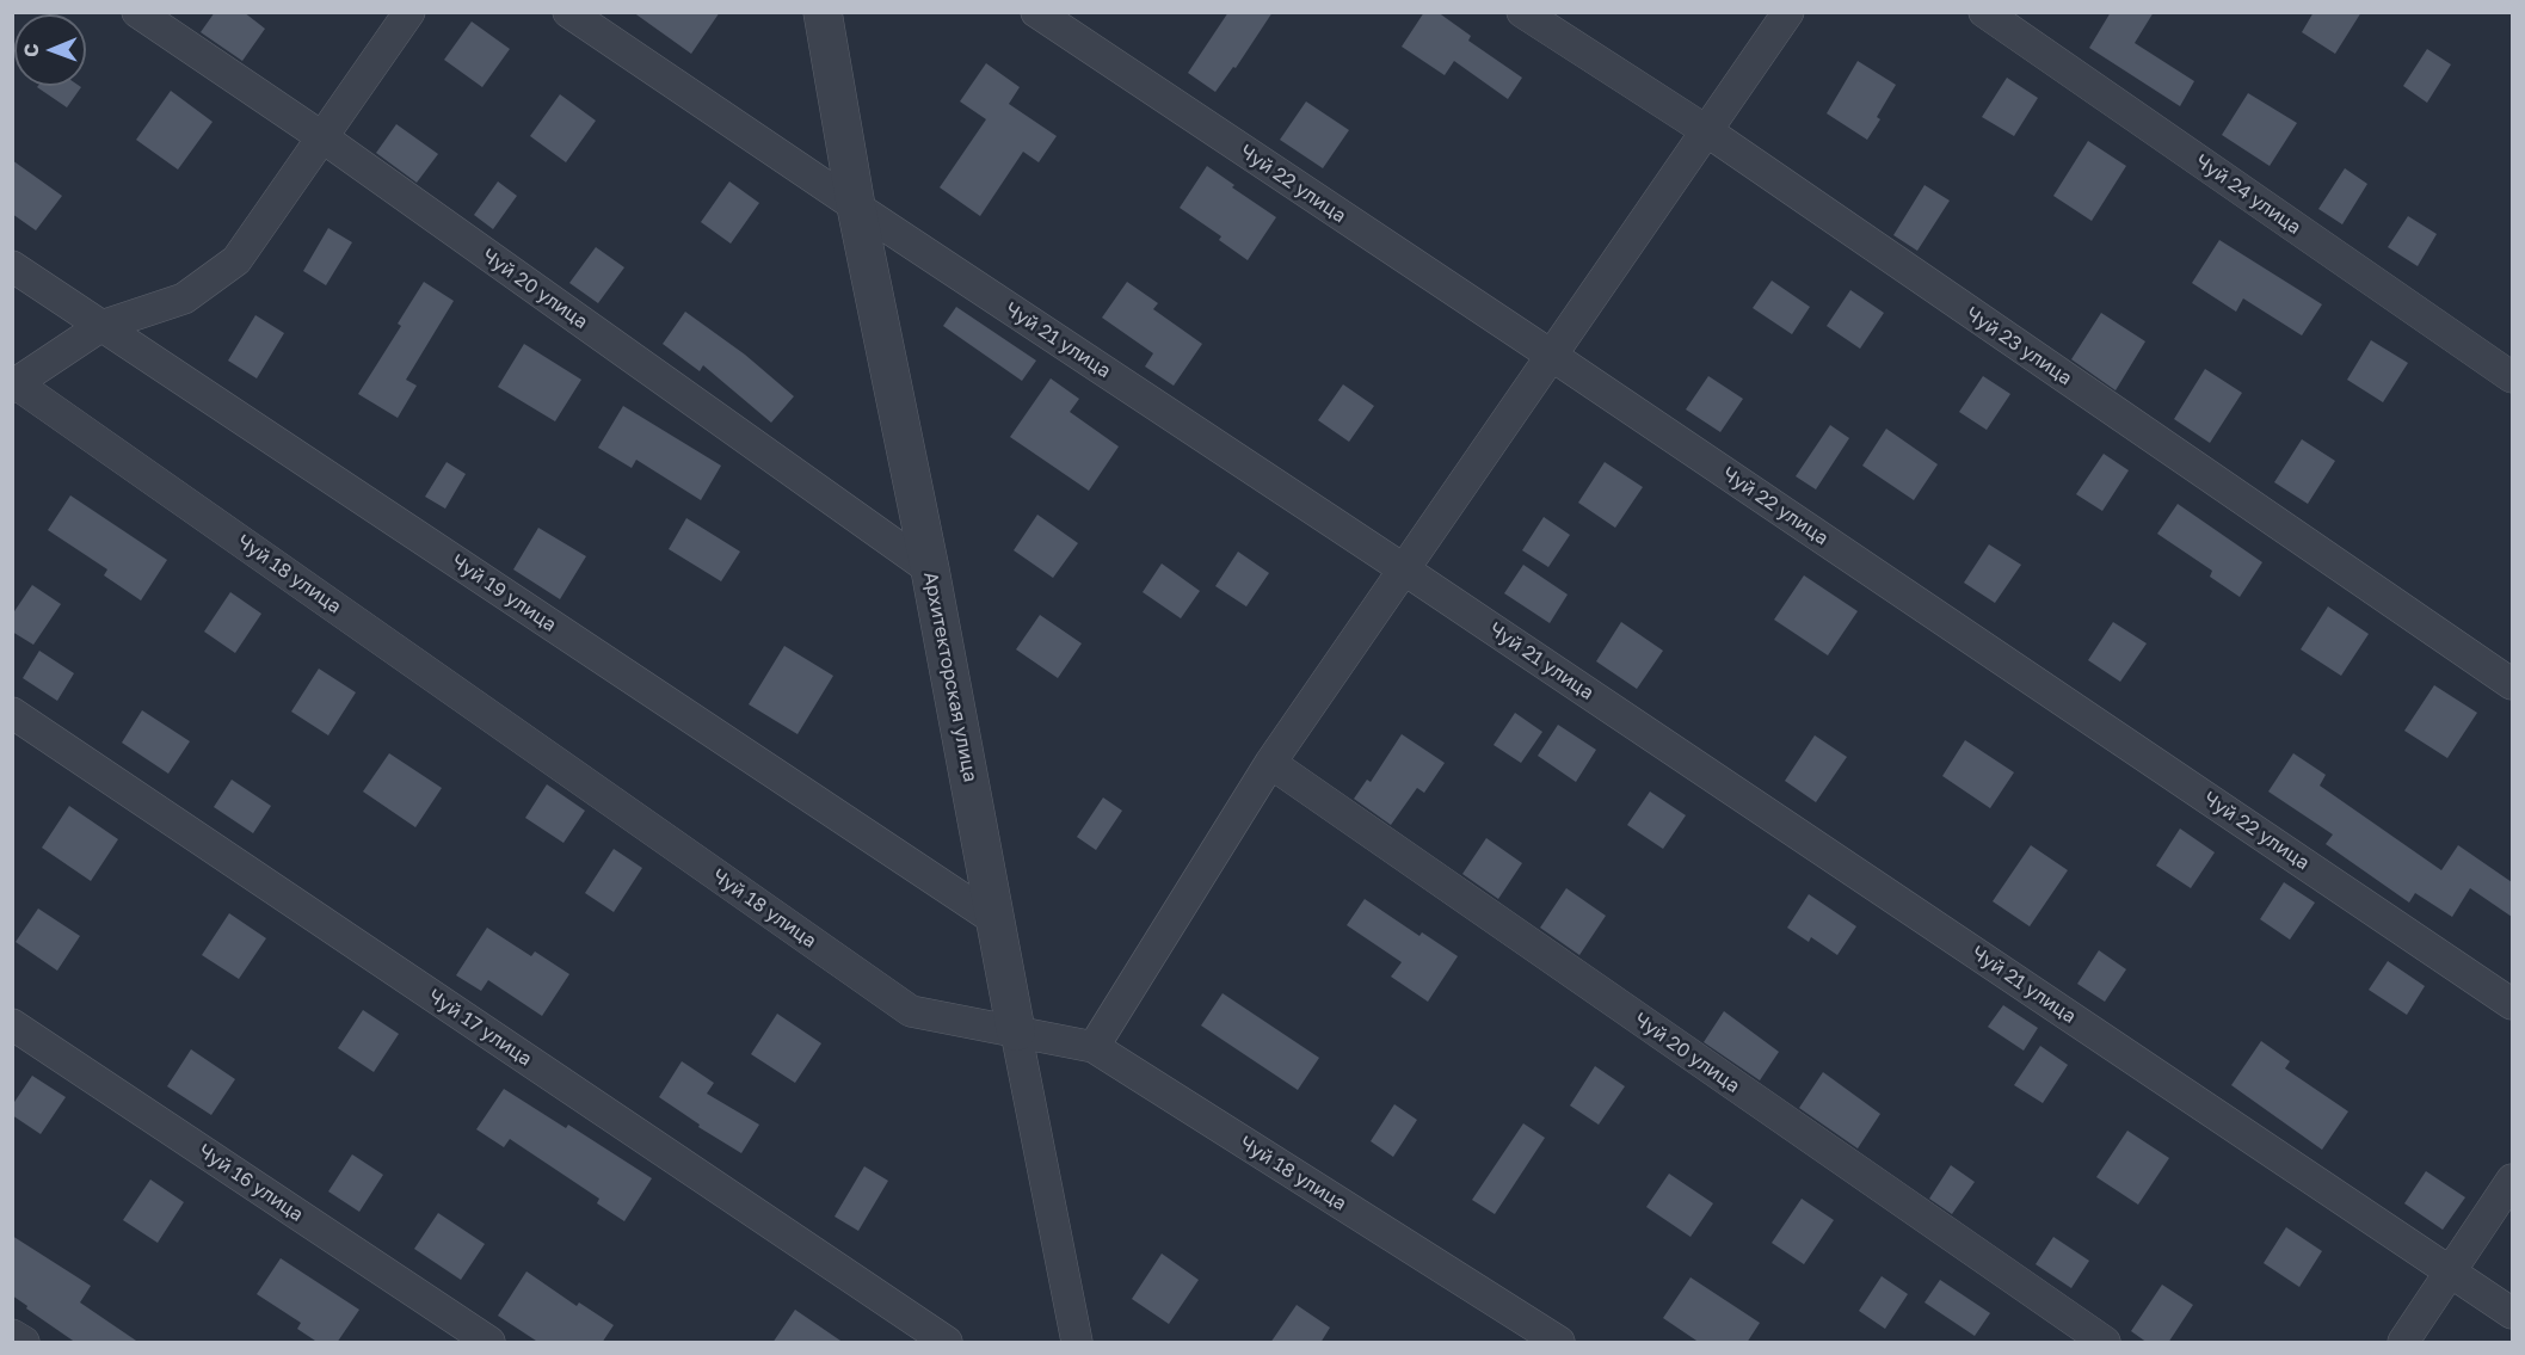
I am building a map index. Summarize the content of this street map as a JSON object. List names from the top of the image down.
{
  "streets": {
    "street": [
      "Чуй 22 улица",
      "Чуй 24 улица",
      "Чуй 20 улица",
      "Чуй 21 улица",
      "Чуй 23 улица",
      "Чуй 18 улица",
      "Чуй 19 улица",
      "Архитекторская улица",
      "Чуй 17 улица",
      "Чуй 16 улица"
    ]
  },
  "crossings": [
    ["Чуй 20 улица", "Архитекторская улица"],
    ["Чуй 21 улица", "Архитекторская улица"],
    ["Чуй 18 улица", "Архитекторская улица"],
    ["Чуй 19 улица", "Архитекторская улица"]
  ],
  "north": "left"
}
